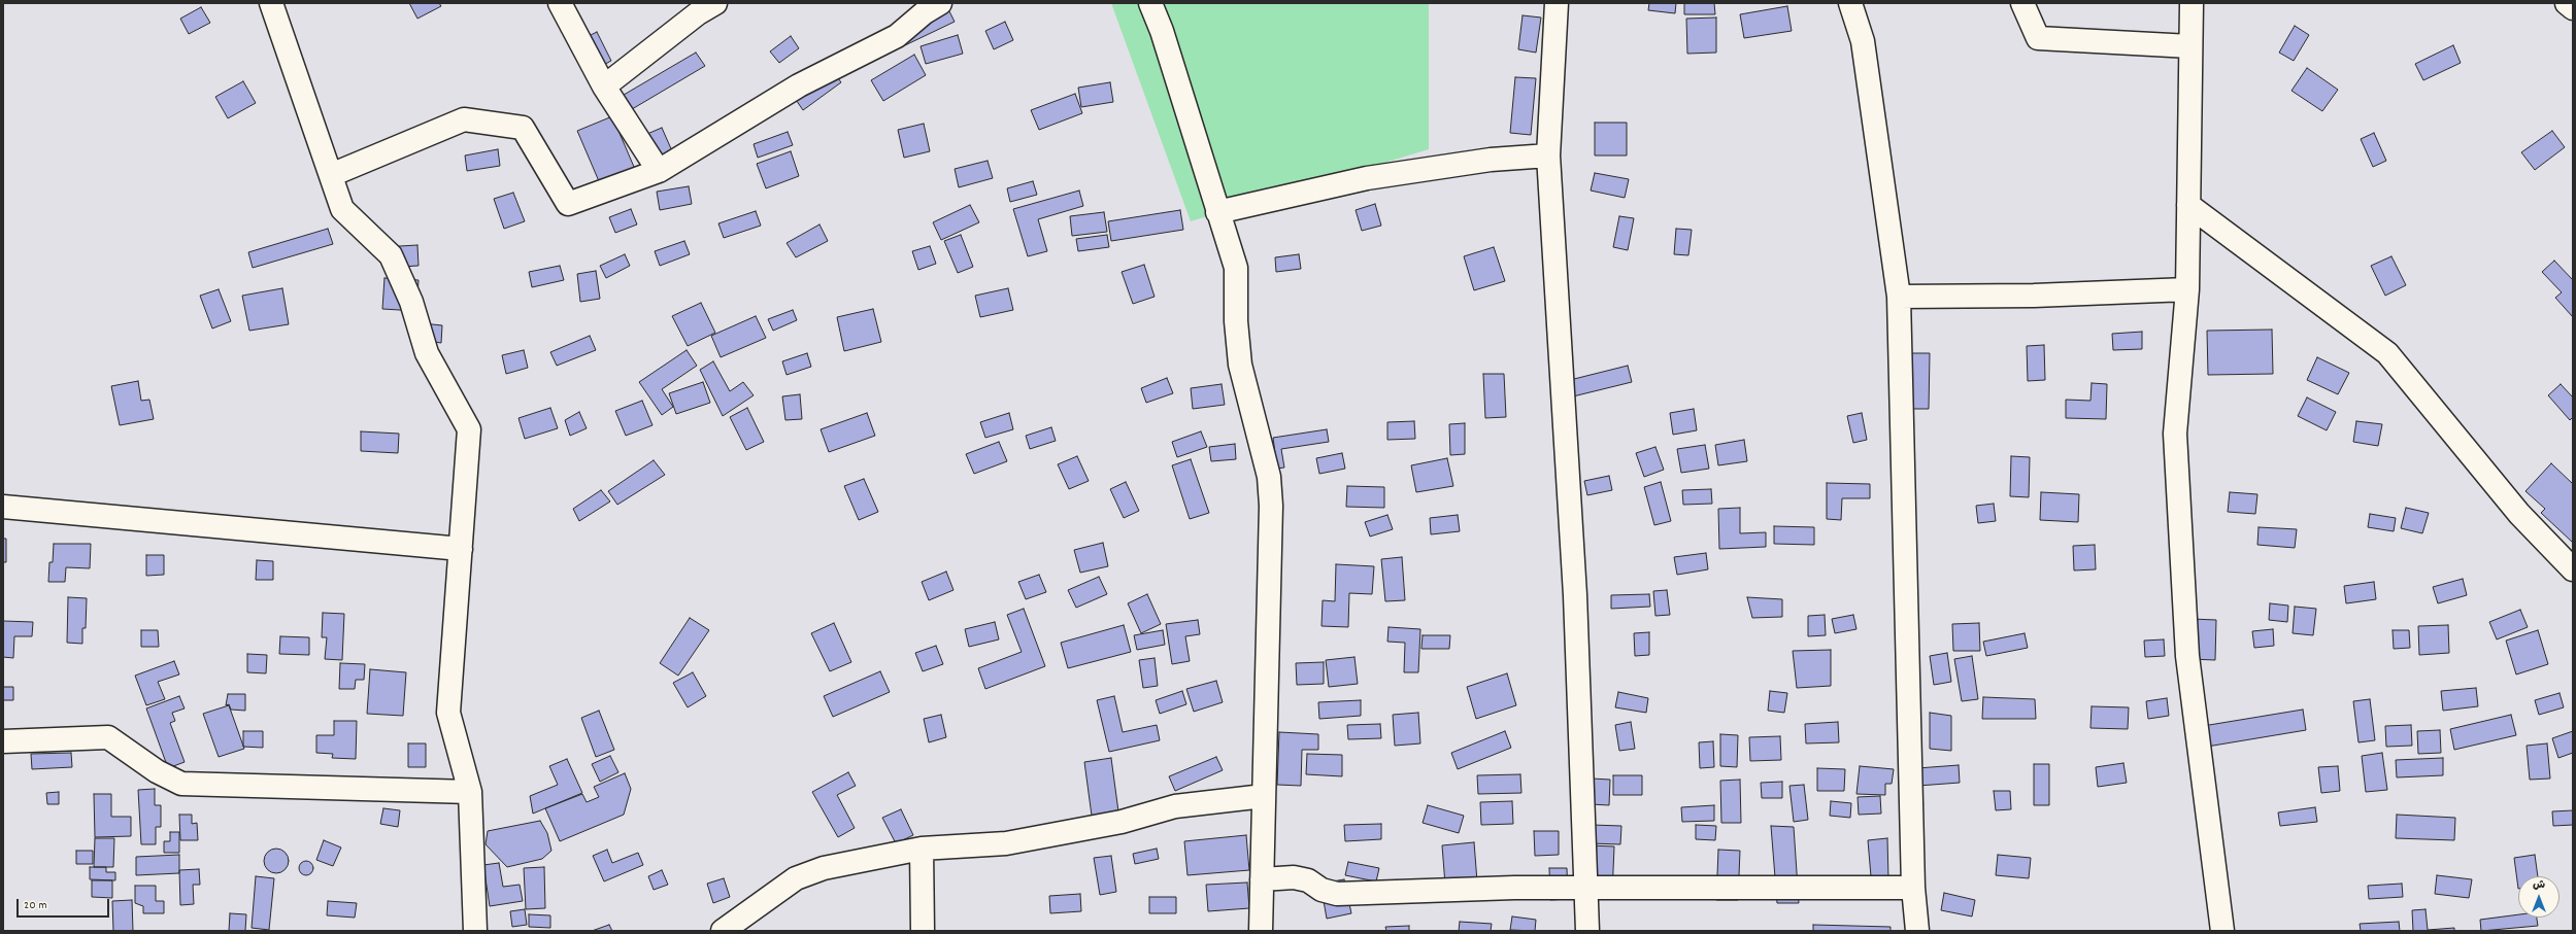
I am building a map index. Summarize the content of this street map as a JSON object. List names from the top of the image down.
{
  "scale_bar": "20 m",
  "north": "top"
}
